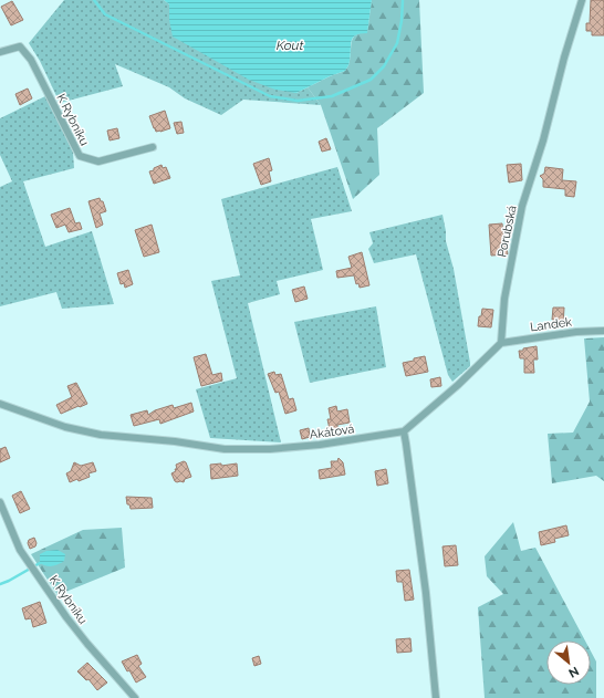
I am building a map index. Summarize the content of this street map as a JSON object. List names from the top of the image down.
{
  "streets": {
    "street": [
      "K Rybníku",
      "Porubská",
      "Landek",
      "Akátová"
    ]
  },
  "crossings": [
    ["Porubská", "Landek"]
  ],
  "water": ["Kout"],
  "north": "bottom right"
}
